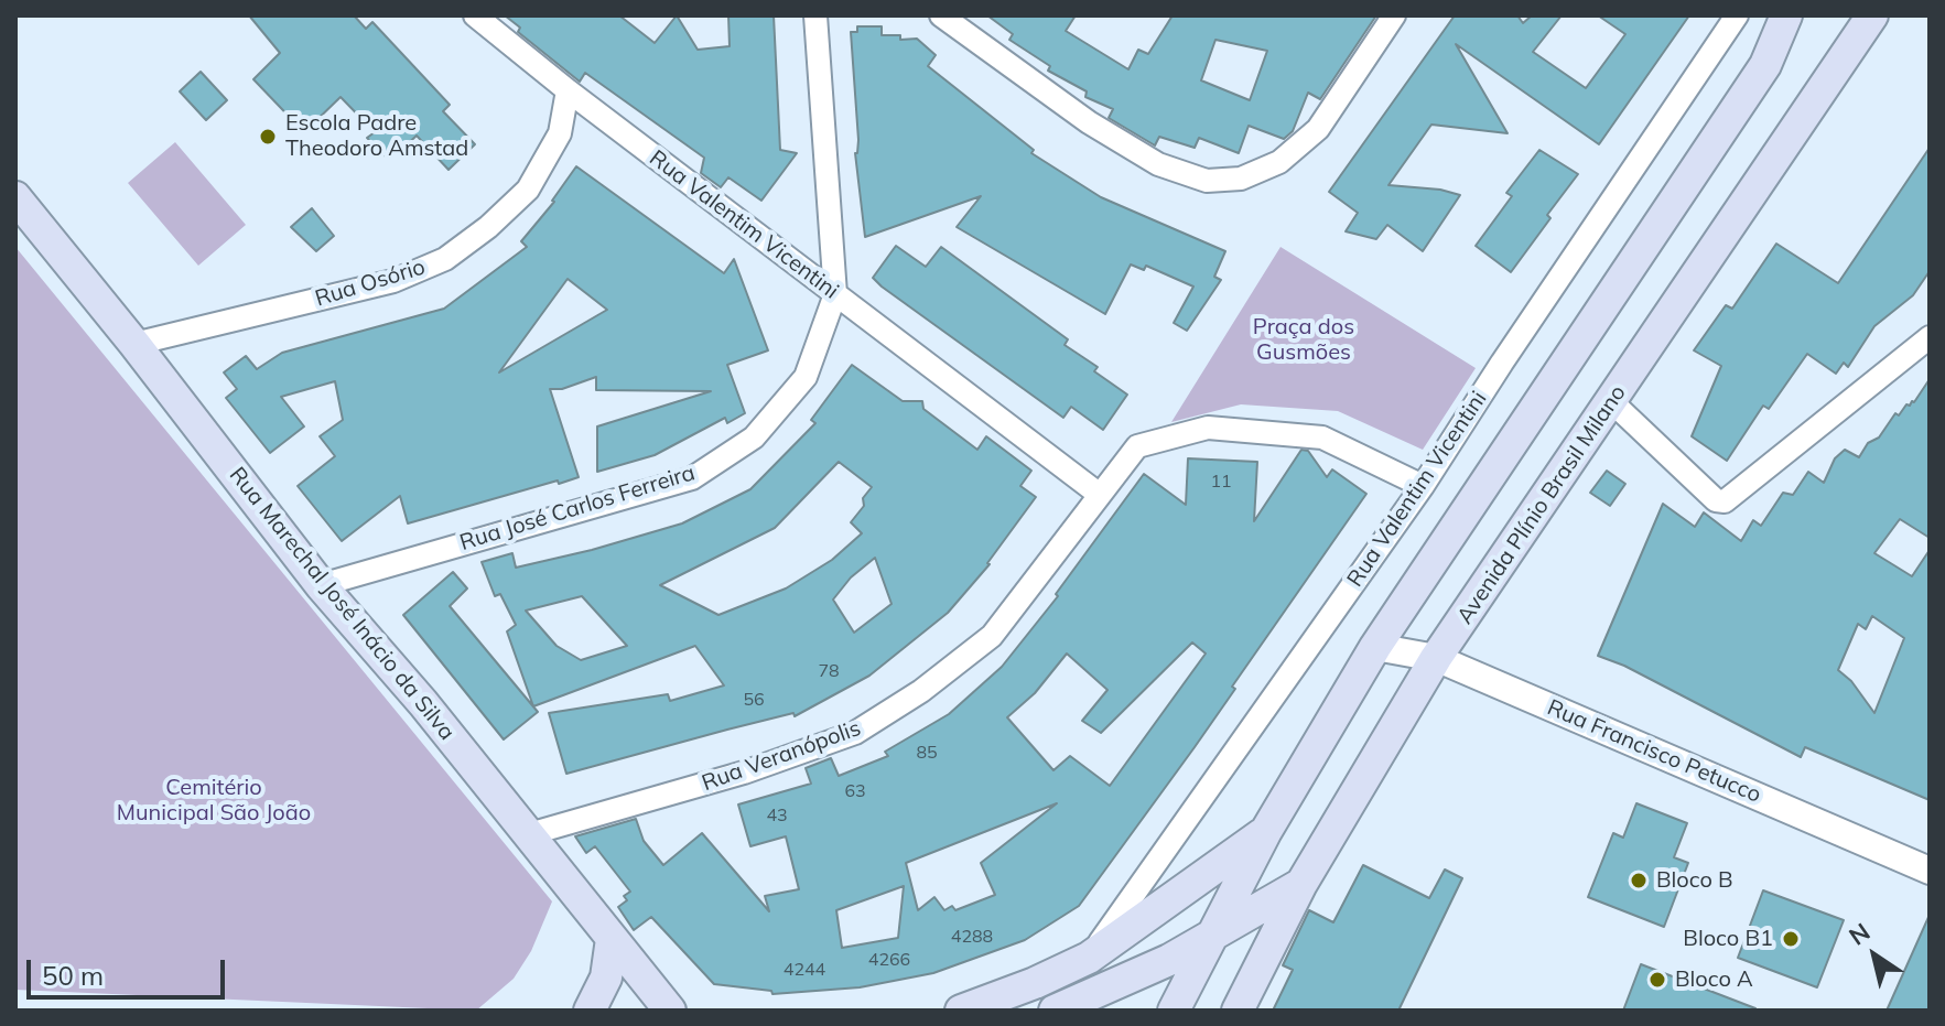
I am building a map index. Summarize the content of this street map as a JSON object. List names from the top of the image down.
{
  "streets": {
    "main road": ["Avenida Plínio Brasil Milano", "Rua Marechal José Inácio da Silva"],
    "street": [
      "Rua Valentim Vicentini",
      "Rua Osório",
      "Rua José Carlos Ferreira",
      "Rua Francisco Petucco",
      "Rua Veranópolis"
    ]
  },
  "crossings": [
    ["Rua Valentim Vicentini", "Rua Osório"],
    ["Rua Valentim Vicentini", "Rua José Carlos Ferreira"],
    ["Rua Valentim Vicentini", "Rua Veranópolis"],
    ["Rua Osório", "Rua Marechal José Inácio da Silva"],
    ["Avenida Plínio Brasil Milano", "Rua Francisco Petucco"],
    ["Rua José Carlos Ferreira", "Rua Marechal José Inácio da Silva"],
    ["Rua Marechal José Inácio da Silva", "Rua Veranópolis"]
  ],
  "parks": ["Praça dos Gusmões", "Cemitério Municipal São João"],
  "places": [
    "Escola Padre Theodoro Amstad",
    "Bloco B",
    "Bloco B1",
    "Bloco A"
  ],
  "house_numbers": [
    "11",
    "78",
    "56",
    "85",
    "63",
    "43",
    "4288",
    "4266",
    "4244"
  ],
  "scale_bar": "50 m",
  "north": "top left"
}
